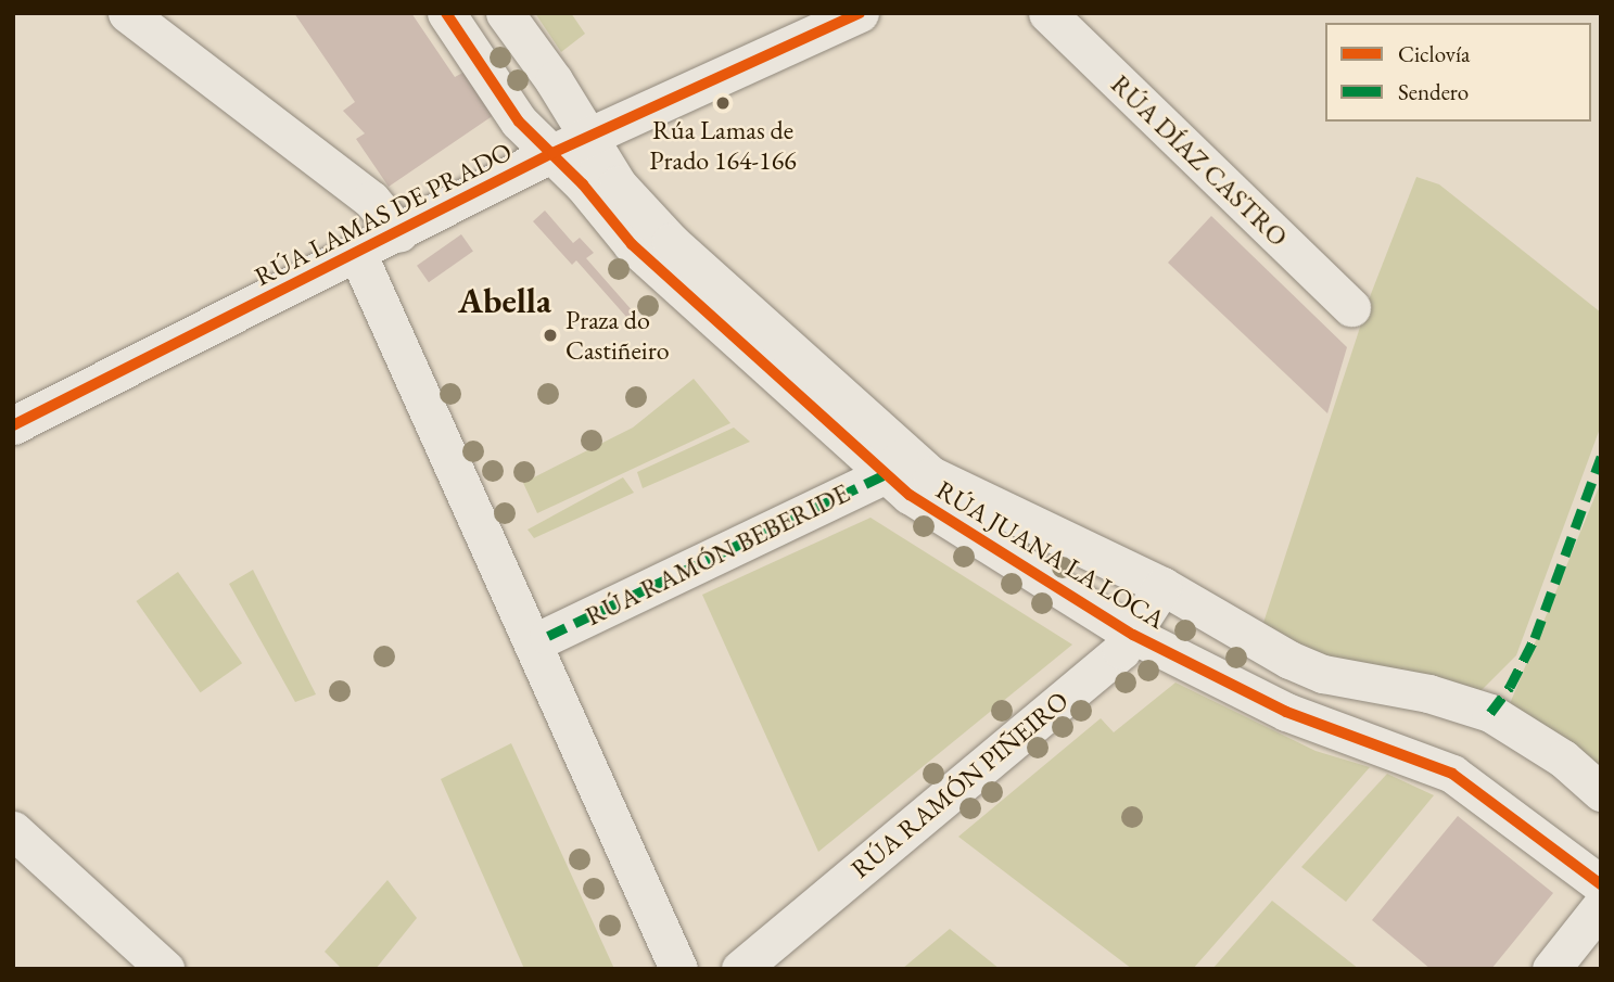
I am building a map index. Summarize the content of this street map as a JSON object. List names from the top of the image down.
{
  "streets": {
    "street": [
      "RÚA DÍAZ CASTRO",
      "RÚA LAMAS DE PRADO",
      "RÚA RAMÓN BEBERIDE",
      "RÚA JUANA LA LOCA",
      "RÚA RAMÓN PIÑEIRO"
    ]
  },
  "crossings": [
    ["RÚA LAMAS DE PRADO", "RÚA JUANA LA LOCA"],
    ["RÚA RAMÓN BEBERIDE", "RÚA JUANA LA LOCA"],
    ["RÚA JUANA LA LOCA", "RÚA RAMÓN PIÑEIRO"]
  ],
  "districts": ["Abella"],
  "places": ["Rúa Lamas de Prado 164-166", "Praza do Castiñeiro"],
  "legend": ["Ciclovía", "Sendero"]
}
